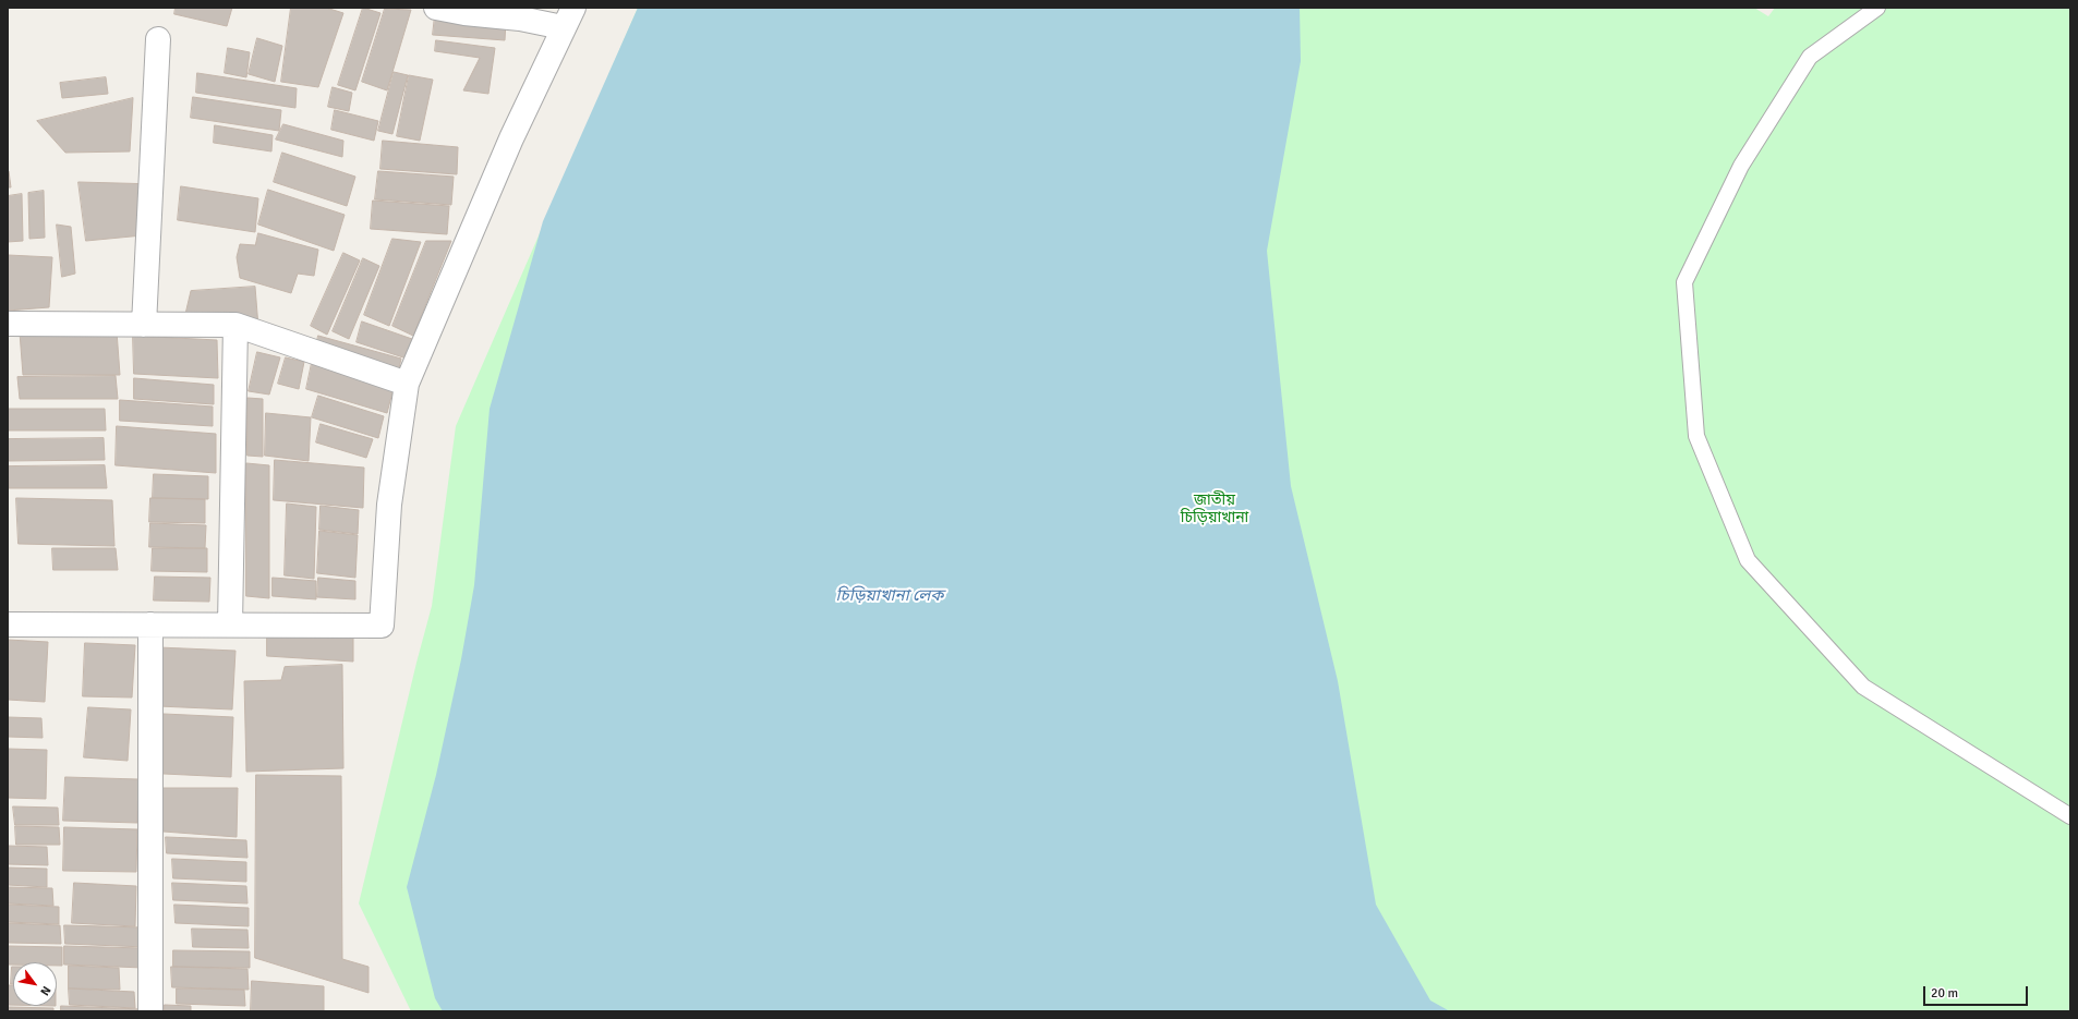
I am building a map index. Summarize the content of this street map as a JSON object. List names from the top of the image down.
{
  "water": ["চিড়িয়াখানা লেক"],
  "parks": ["জাতীয় চিড়িয়াখানা"],
  "scale_bar": "20 m",
  "north": "bottom right"
}
